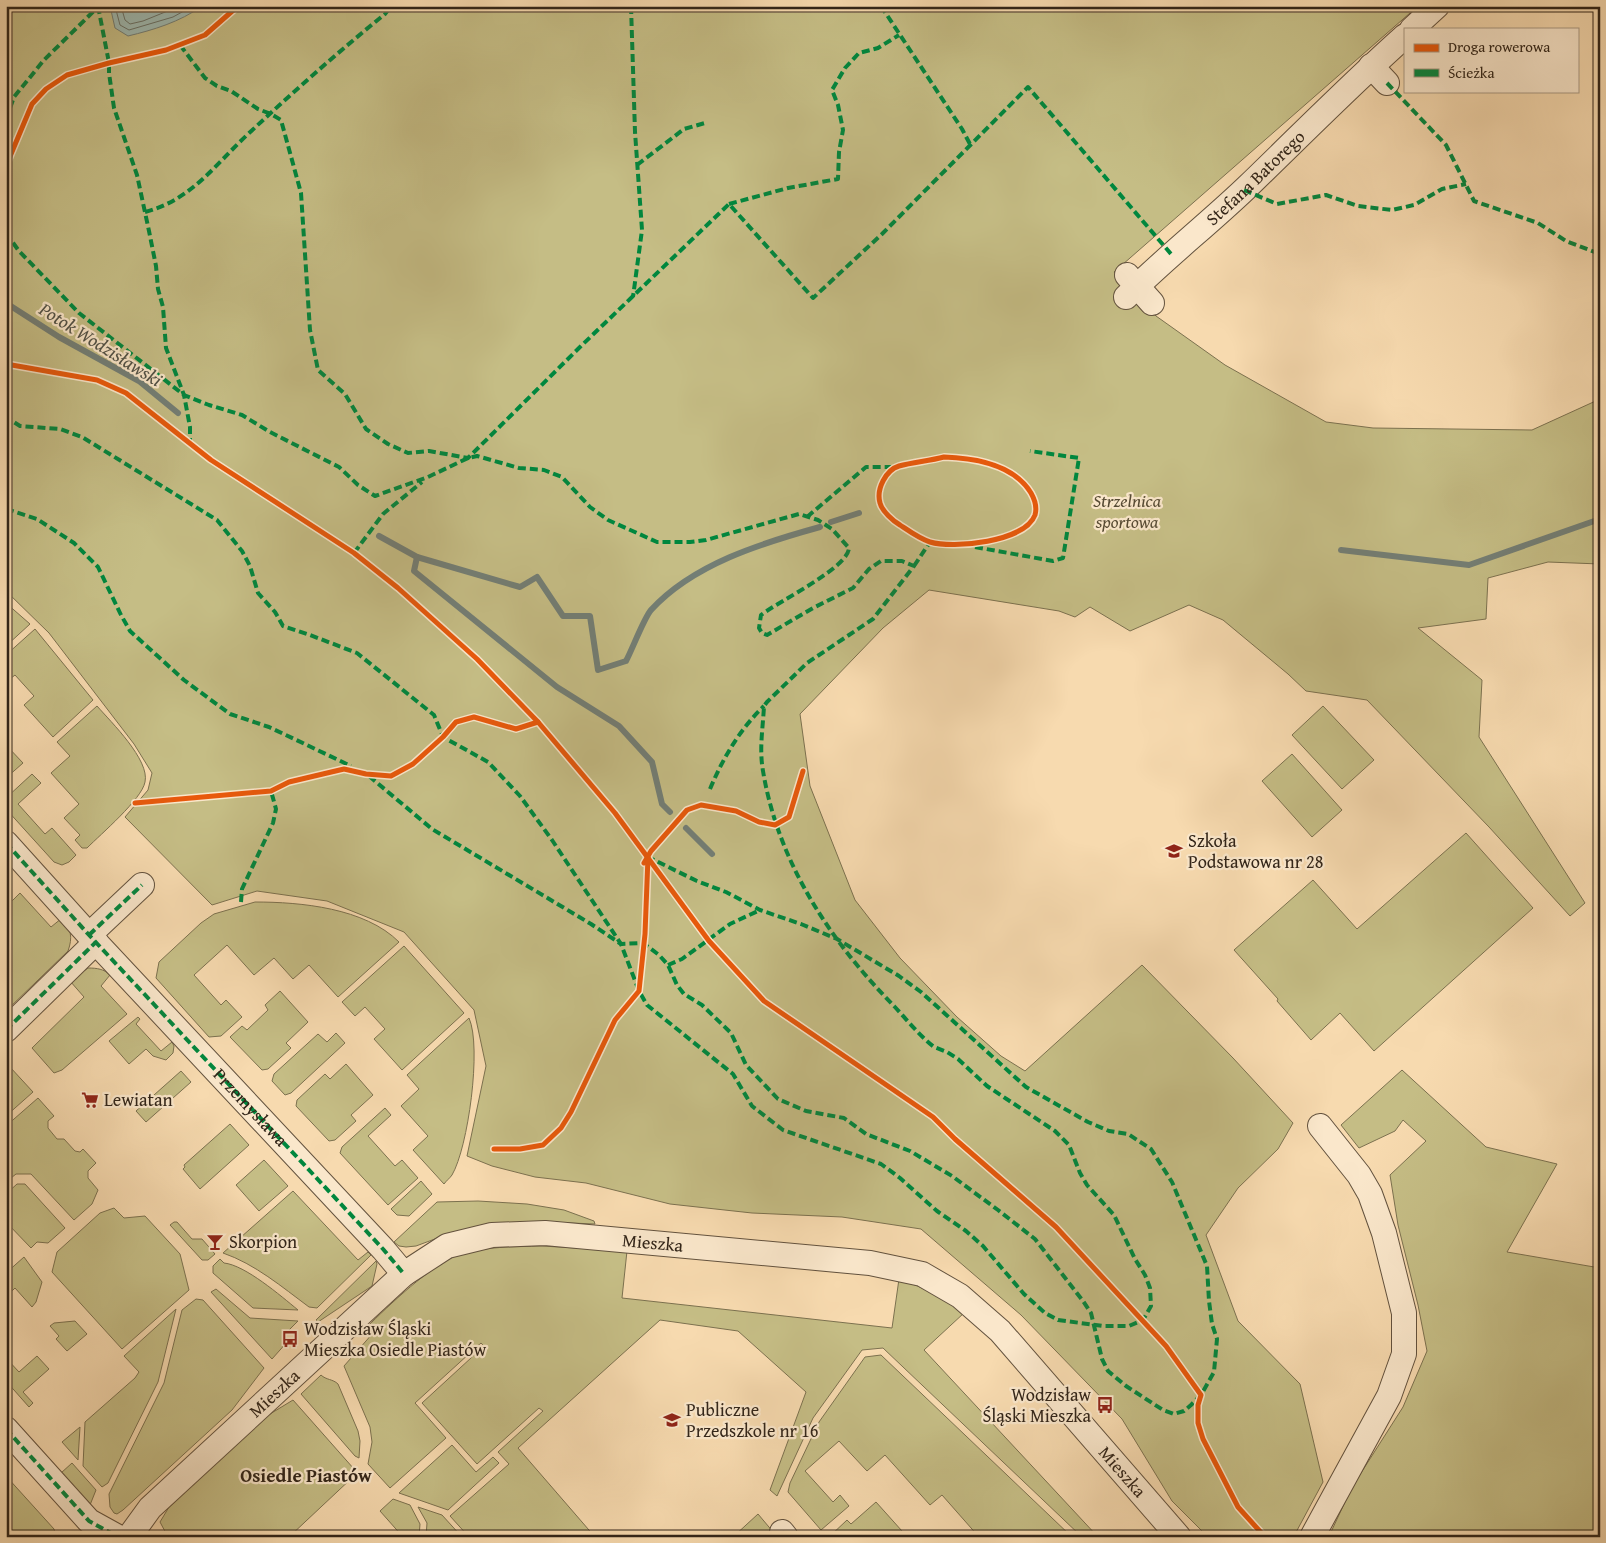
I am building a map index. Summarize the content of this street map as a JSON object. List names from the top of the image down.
{
  "streets": {
    "street": ["Stefana Batorego", "Przemysława", "Mieszka"]
  },
  "crossings": [
    ["Przemysława", "Mieszka"]
  ],
  "districts": ["Osiedle Piastów"],
  "water": ["Potok Wodzisławski"],
  "parks": ["Strzelnica sportowa"],
  "places": {
    "school or university": ["Szkoła Podstawowa nr 28", "Publiczne Przedszkole nr 16"],
    "supermarket": ["Lewiatan"],
    "bar": ["Skorpion"],
    "bus stop": ["Wodzisław Śląski Mieszka Osiedle Piastów", "Wodzisław Śląski Mieszka"]
  },
  "legend": ["Droga rowerowa", "Ścieżka"]
}
